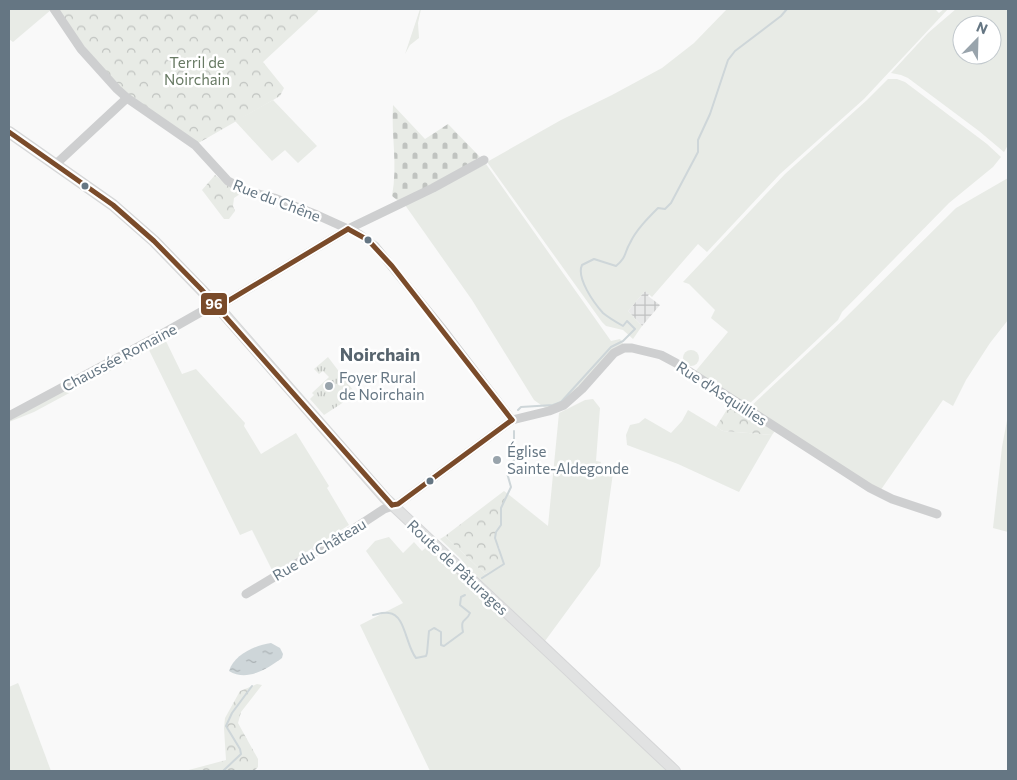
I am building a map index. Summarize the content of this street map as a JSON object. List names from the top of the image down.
{
  "streets": {
    "main road": ["Route de Pâturages"],
    "street": [
      "Rue du Chêne",
      "Chaussée Romaine",
      "Rue d'Asquillies",
      "Rue du Château"
    ]
  },
  "crossings": [
    ["Rue du Chêne", "Chaussée Romaine"],
    ["Rue du Chêne", "Rue d'Asquillies"],
    ["Rue du Chêne", "Rue du Château"],
    ["Chaussée Romaine", "Route de Pâturages"],
    ["Rue d'Asquillies", "Rue du Château"],
    ["Rue du Château", "Route de Pâturages"]
  ],
  "districts": ["Noirchain"],
  "parks": ["Terril de Noirchain"],
  "places": ["Foyer Rural de Noirchain", "Église Sainte-Aldegonde"],
  "lines": ["transit line 96"],
  "north": "top right"
}
